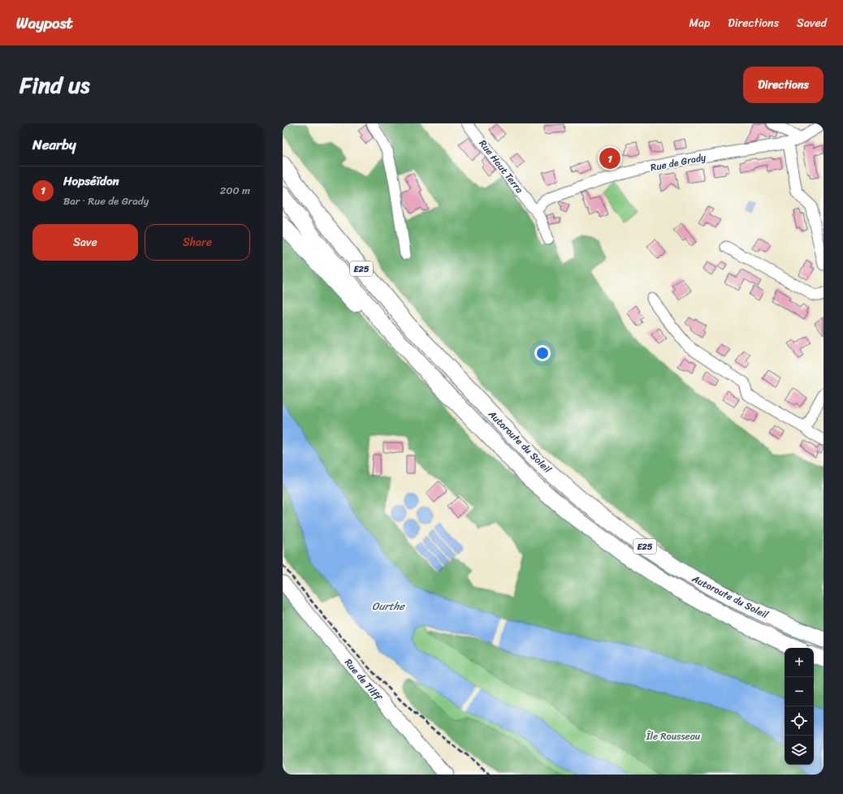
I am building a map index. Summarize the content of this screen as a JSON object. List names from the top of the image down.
{
  "streets": {
    "highway": ["E25", "Autoroute du Soleil"],
    "main road": ["Rue de Tilff"],
    "street": ["Rue de Grady", "Rue Haut Terra"]
  },
  "crossings": [
    ["Rue de Grady", "Rue Haut Terra"]
  ],
  "water": ["Ourthe"],
  "parks": ["Île Rousseau"],
  "page": {
    "header": "Waypost",
    "nav": ["Map", "Directions", "Saved"],
    "title": "Find us",
    "buttons": [
      "Directions",
      ["Save", "Share"]
    ],
    "heading": "Nearby",
    "pins": "1",
    "list": [
      {
        "mark": "1",
        "name": "Hopséïdon",
        "note": "Bar · Rue de Grady",
        "value": "200 m"
      }
    ],
    "map_buttons": ["+", "−"]
  }
}
